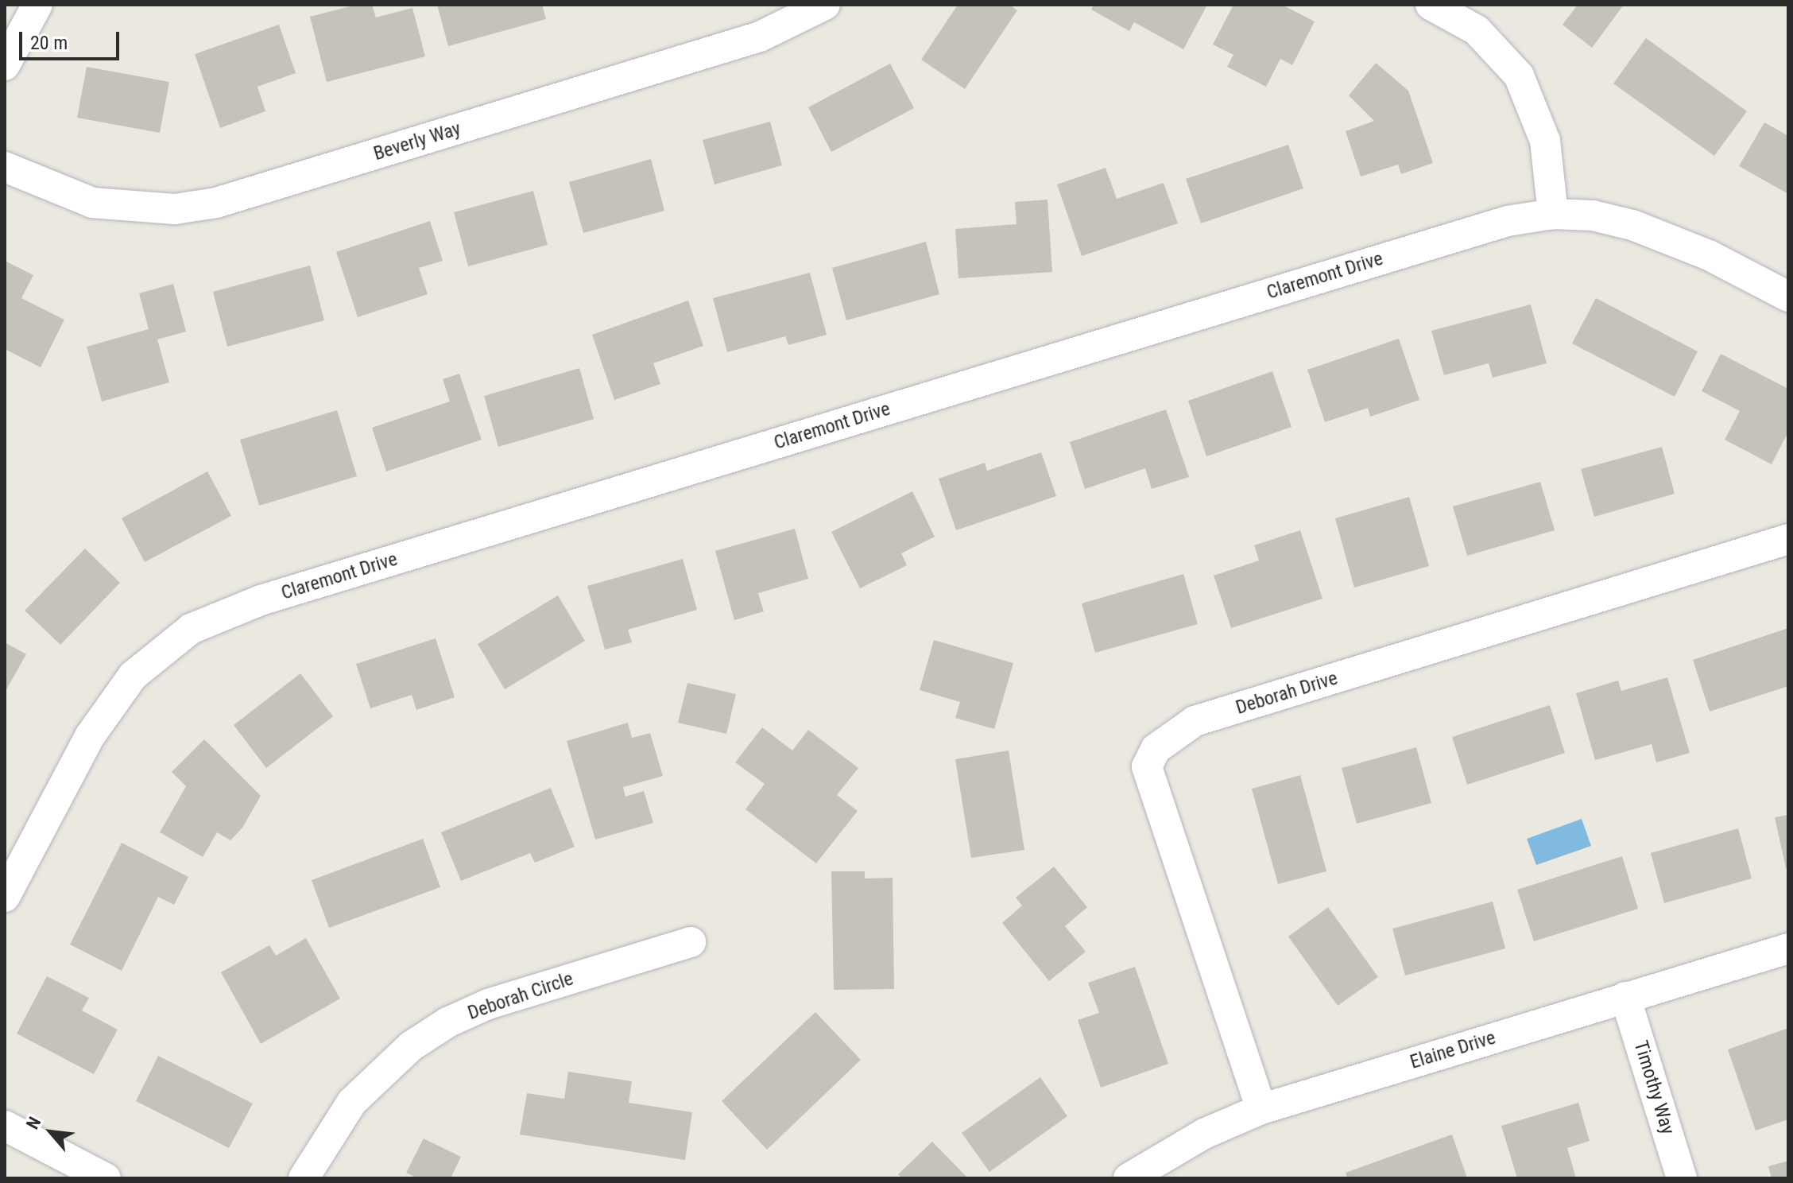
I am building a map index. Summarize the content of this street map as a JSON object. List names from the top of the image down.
{
  "streets": {
    "street": [
      "Beverly Way",
      "Claremont Drive",
      "Deborah Drive",
      "Deborah Circle",
      "Elaine Drive",
      "Timothy Way"
    ]
  },
  "crossings": [
    ["Deborah Drive", "Elaine Drive"],
    ["Elaine Drive", "Timothy Way"]
  ],
  "scale_bar": "20 m",
  "north": "top left"
}
